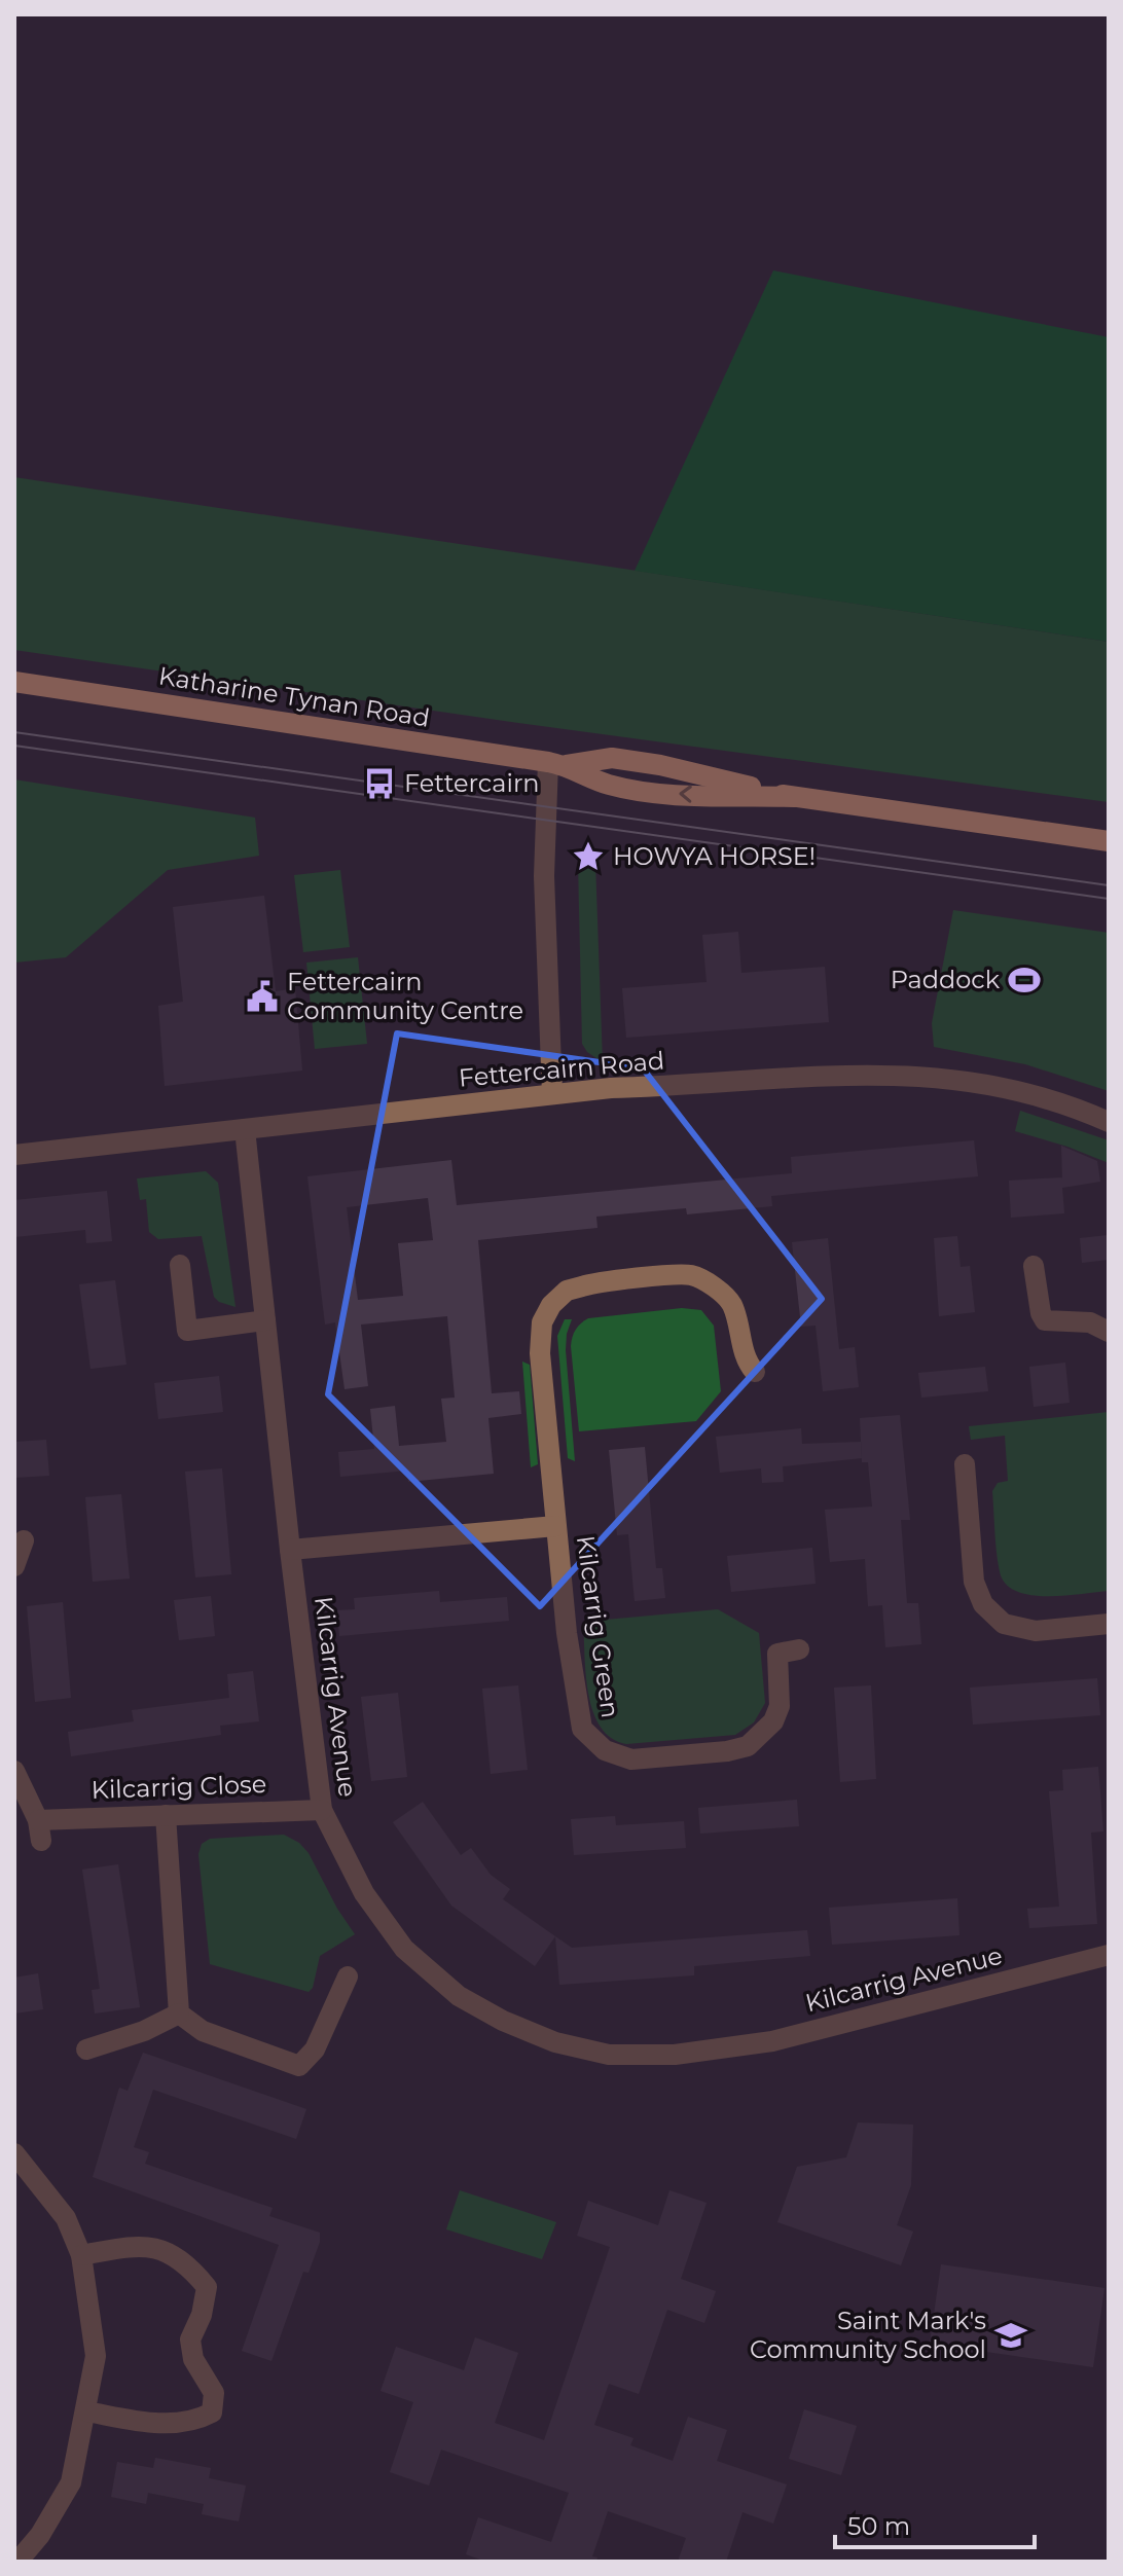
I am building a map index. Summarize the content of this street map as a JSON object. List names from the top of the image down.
{
  "streets": {
    "main road": ["Katharine Tynan Road"],
    "street": [
      "Fettercairn Road",
      "Kilcarrig Green",
      "Kilcarrig Avenue",
      "Kilcarrig Close"
    ]
  },
  "crossings": [
    ["Fettercairn Road", "Kilcarrig Avenue"],
    ["Kilcarrig Green", "Kilcarrig Avenue"],
    ["Kilcarrig Avenue", "Kilcarrig Close"]
  ],
  "places": {
    "bus stop": ["Fettercairn"],
    "place": ["HOWYA HORSE!"],
    "sports": ["Paddock"],
    "public building": ["Fettercairn Community Centre"],
    "school or university": ["Saint Mark's Community School"]
  },
  "scale_bar": "50 m"
}
